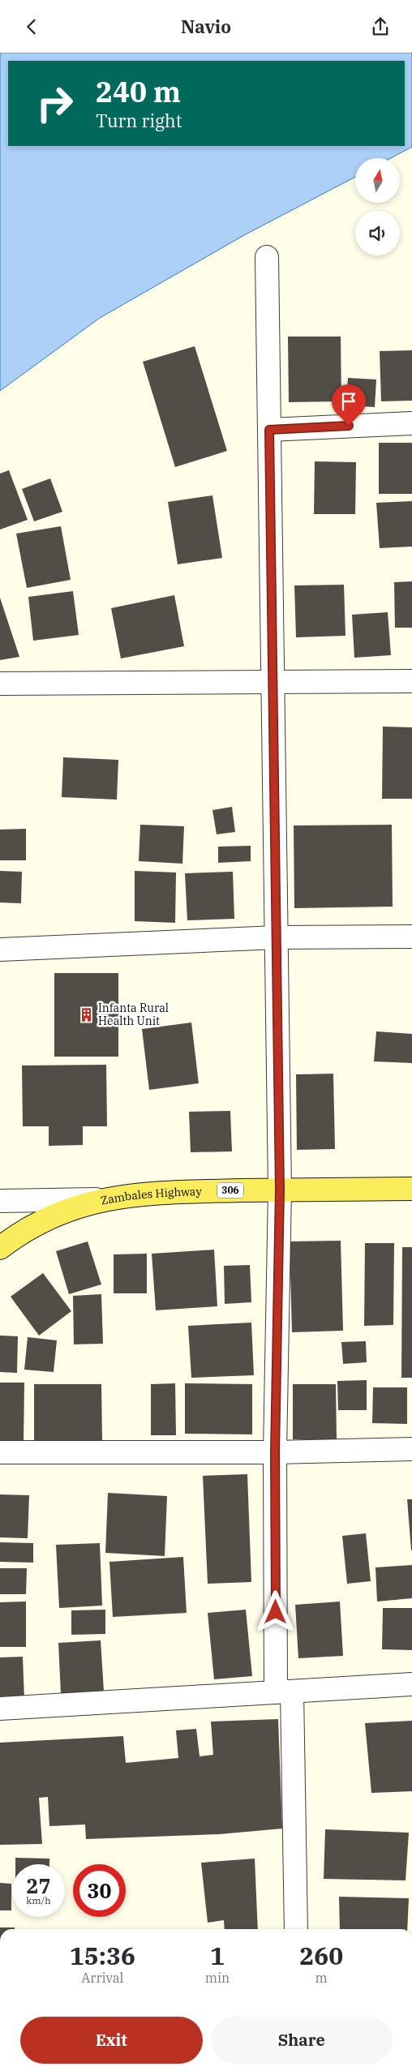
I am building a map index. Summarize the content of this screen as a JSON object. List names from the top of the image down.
{
  "streets": {
    "main road": ["306", "Zambales Highway"]
  },
  "places": {
    "building": ["Infanta Rural Health Unit"]
  },
  "north": "top",
  "page": {
    "header": "Navio",
    "turn": ["240 m", "Turn right"],
    "speed": "27 km/h",
    "limit": "30",
    "eta": [
      "15:36",
      "Arrival",
      "1",
      "min",
      "260",
      "m"
    ],
    "buttons": ["Exit", "Share"]
  }
}
